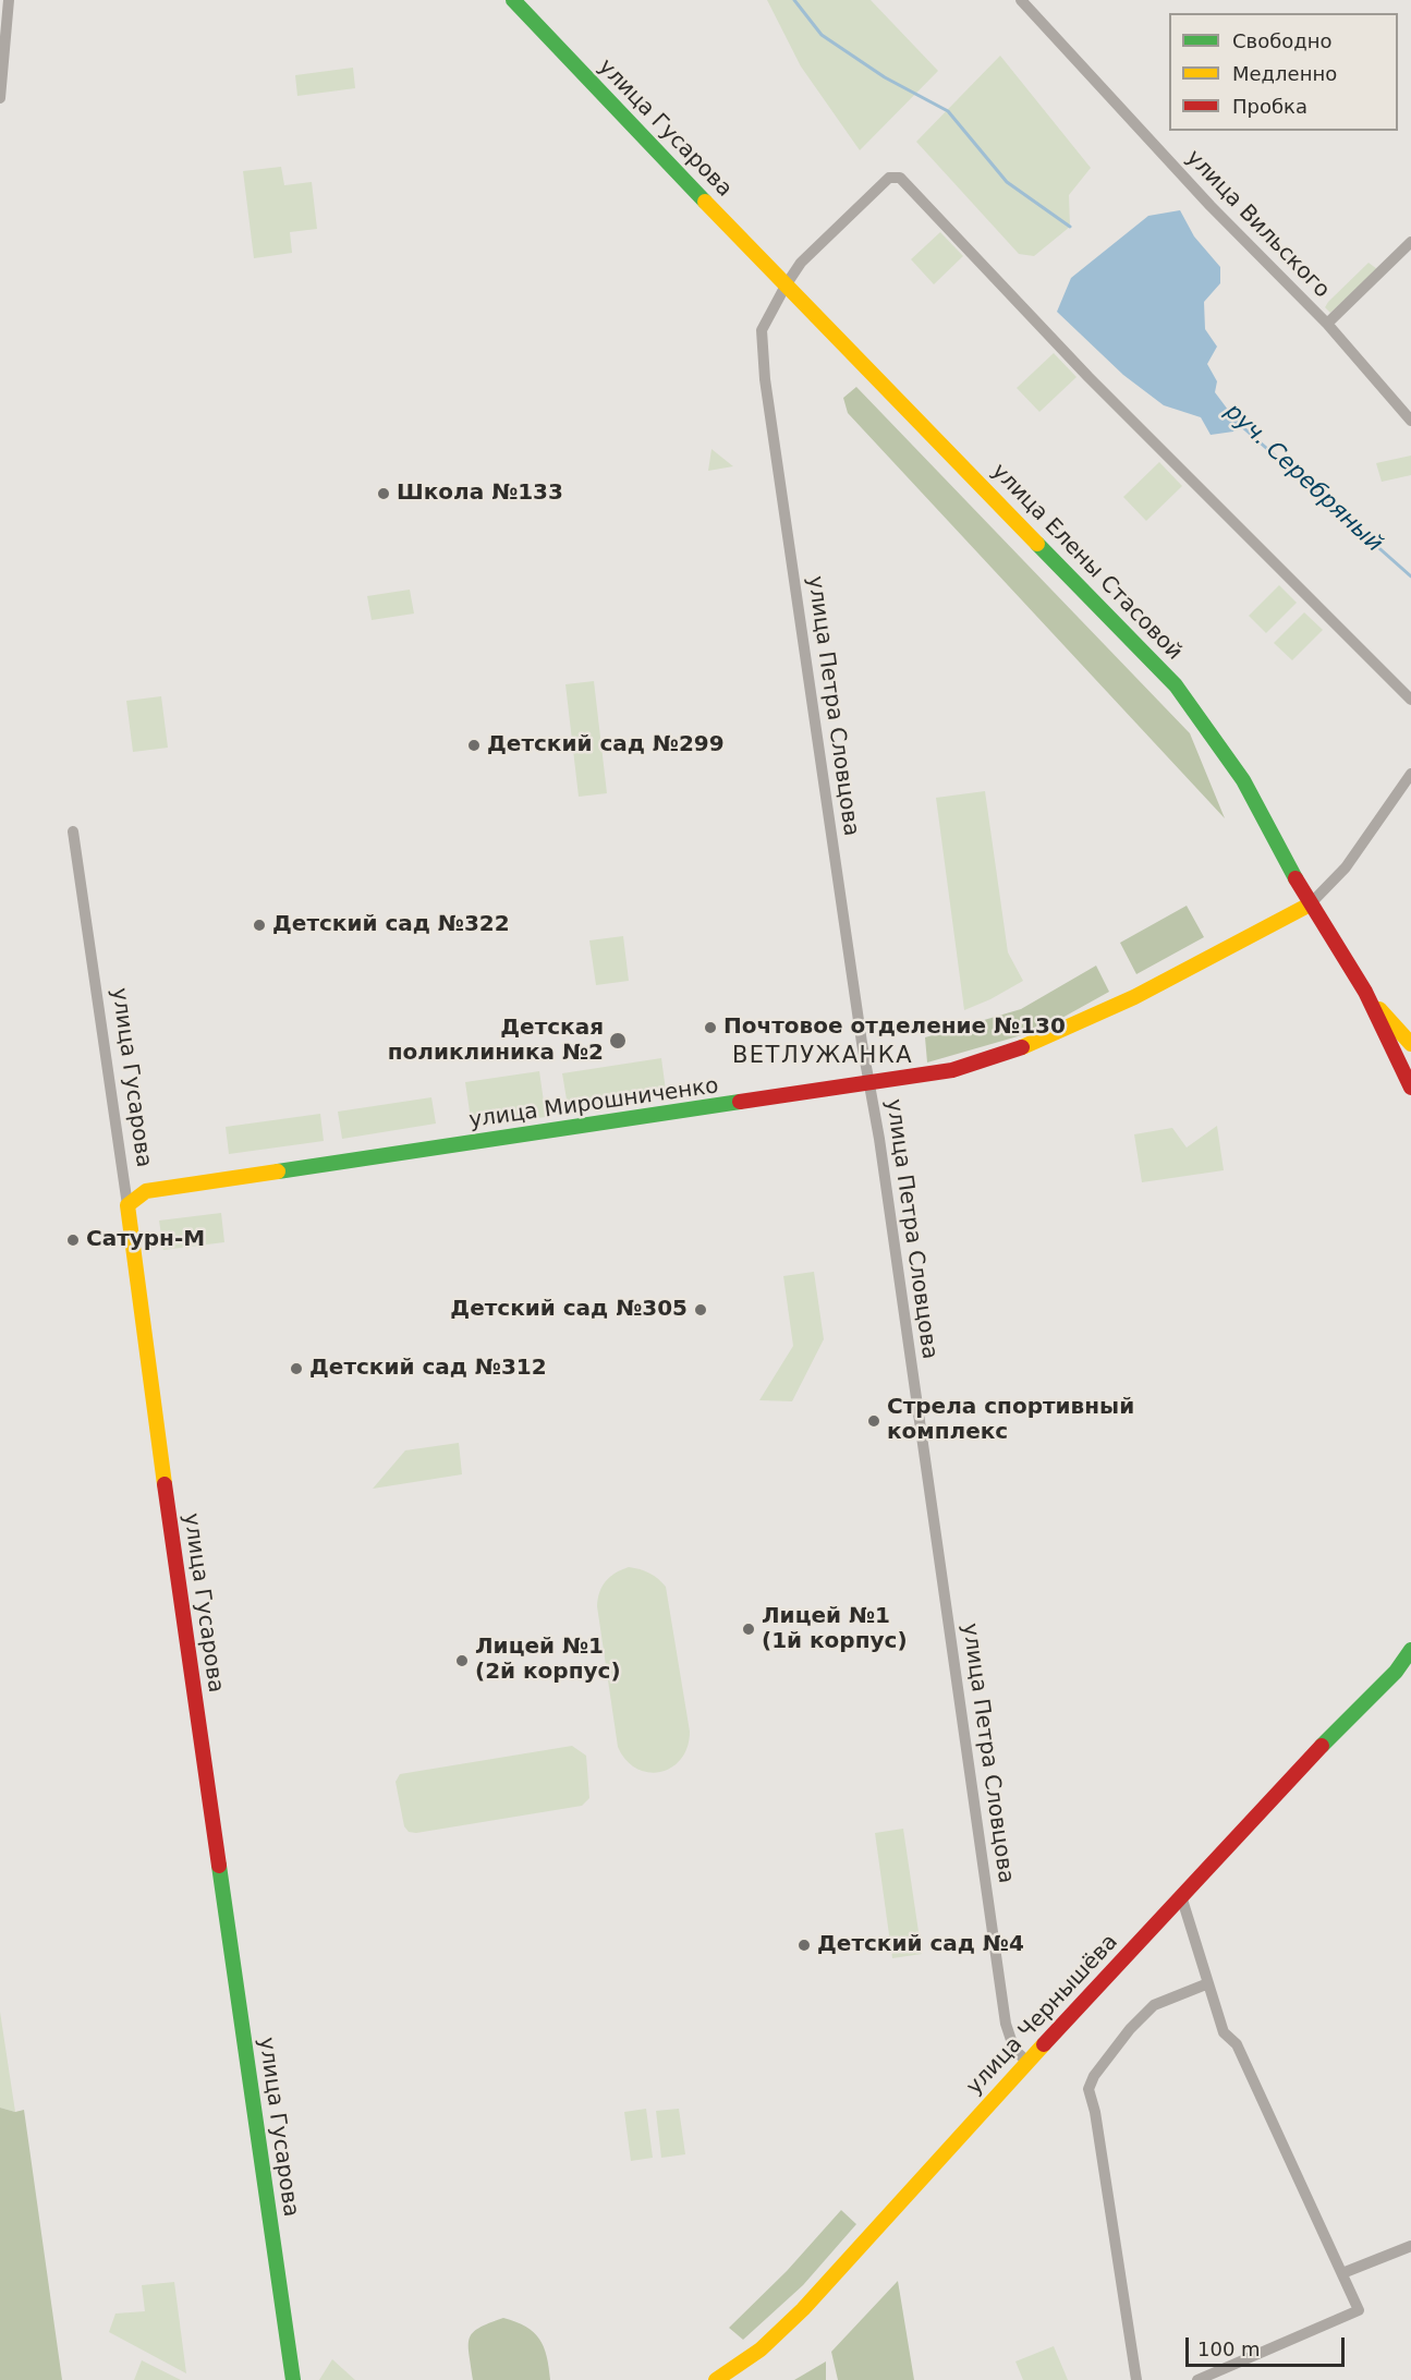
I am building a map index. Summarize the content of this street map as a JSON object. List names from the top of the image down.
{
  "streets": {
    "street": [
      "улица Гусарова",
      "улица Вильского",
      "улица Елены Стасовой",
      "улица Петра Словцова",
      "улица Мирошниченко",
      "улица Чернышёва"
    ]
  },
  "crossings": [
    ["улица Гусарова", "улица Елены Стасовой"],
    ["улица Гусарова", "улица Петра Словцова"],
    ["улица Гусарова", "улица Мирошниченко"],
    ["улица Елены Стасовой", "улица Петра Словцова"],
    ["улица Елены Стасовой", "улица Мирошниченко"],
    ["улица Петра Словцова", "улица Мирошниченко"],
    ["улица Петра Словцова", "улица Чернышёва"]
  ],
  "districts": ["ВЕТЛУЖАНКА"],
  "water": ["руч. Серебряный"],
  "places": [
    "Школа №133",
    "Детский сад №299",
    "Детский сад №322",
    "Почтовое отделение №130",
    "Детская поликлиника №2",
    "Сатурн-М",
    "Детский сад №305",
    "Детский сад №312",
    "Стрела спортивный комплекс",
    "Лицей №1 (1й корпус)",
    "Лицей №1 (2й корпус)",
    "Детский сад №4"
  ],
  "legend": ["Свободно", "Медленно", "Пробка"],
  "scale_bar": "100 m"
}
